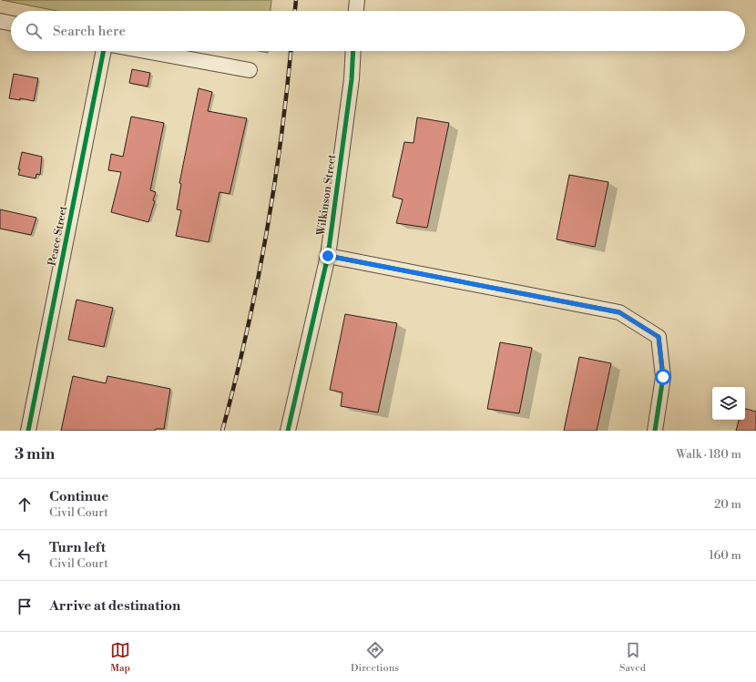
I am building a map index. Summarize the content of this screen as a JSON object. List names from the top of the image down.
{
  "streets": {
    "street": ["Wilkinson Street", "Peace Street"]
  },
  "page": {
    "search": "Search here",
    "heading": ["3 min", "Walk · 180 m"],
    "list": [
      ["Continue", "Civil Court", "20 m"],
      ["Turn left", "Civil Court", "160 m"],
      "Arrive at destination"
    ],
    "nav": ["Map", "Directions", "Saved"]
  }
}
